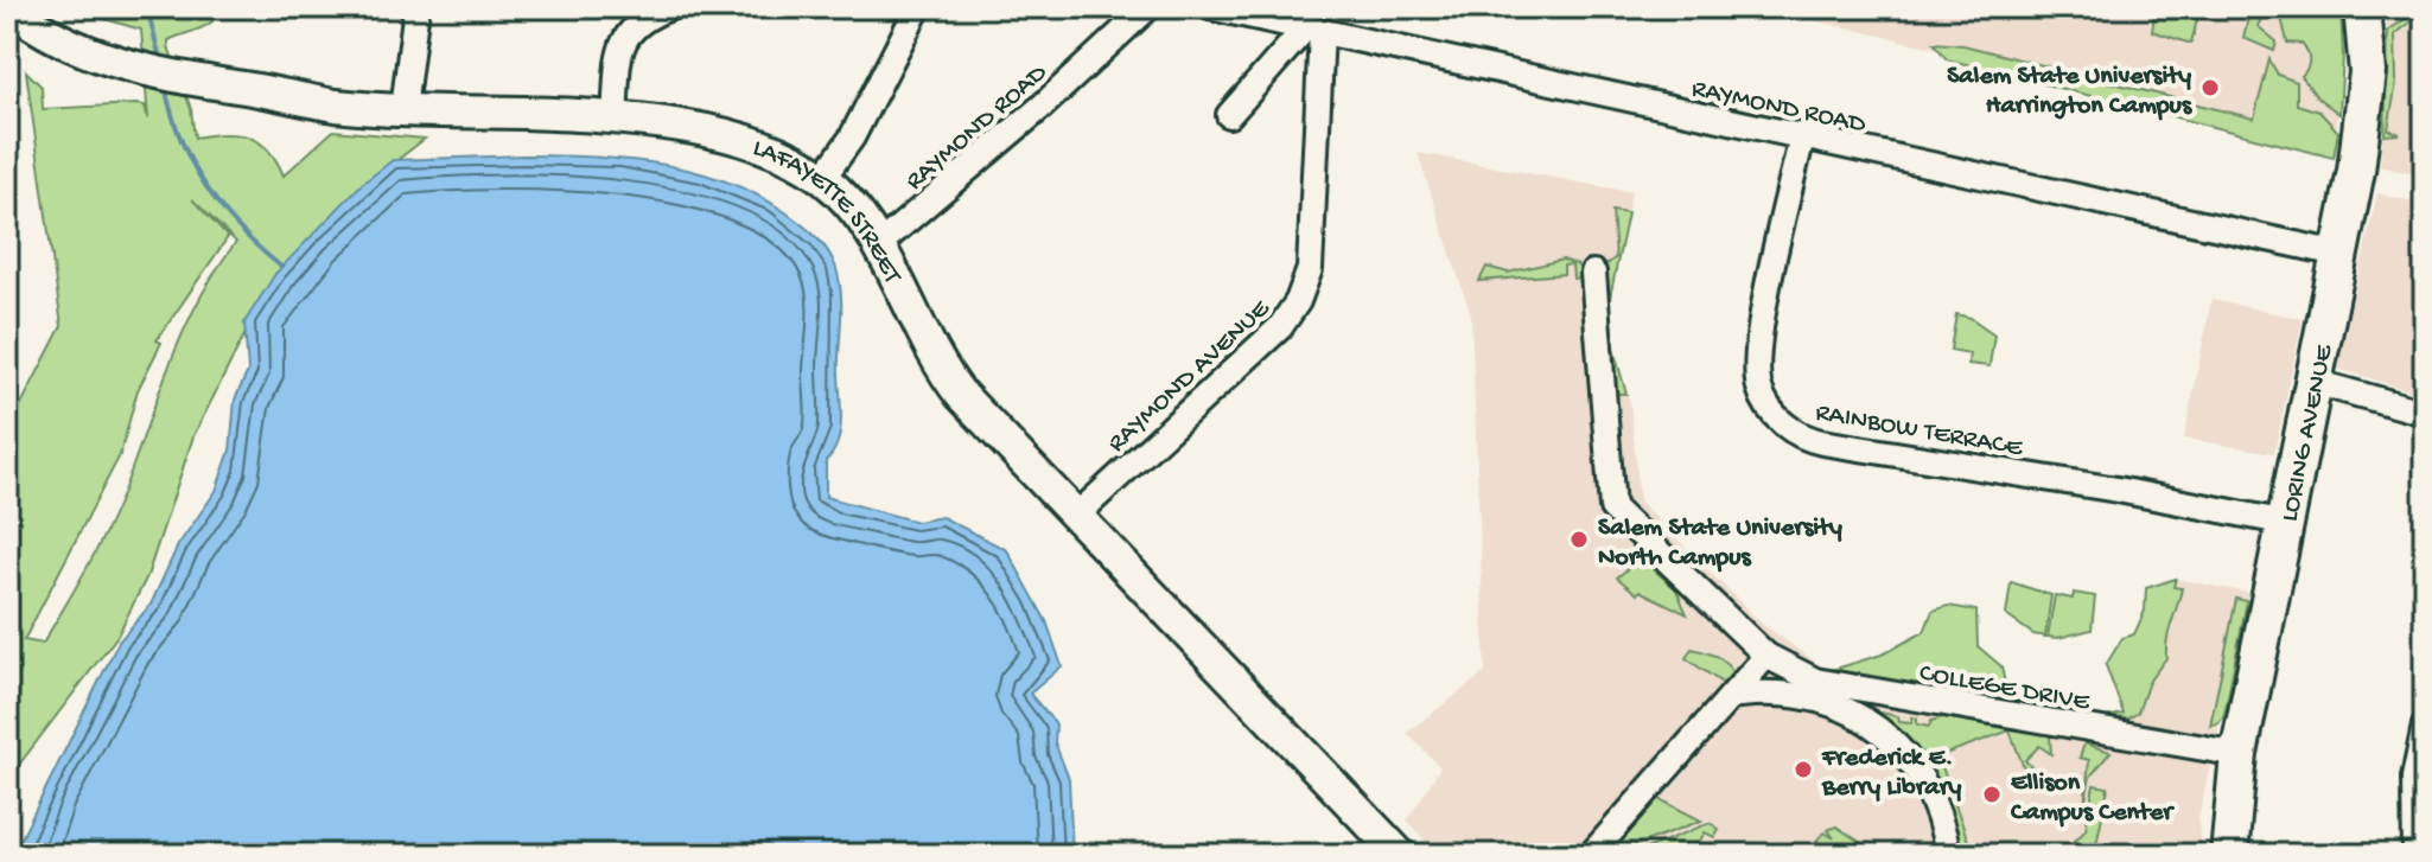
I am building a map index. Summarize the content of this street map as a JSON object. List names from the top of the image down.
{
  "streets": {
    "highway": ["LORING AVENUE"],
    "main road": ["LAFAYETTE STREET"],
    "street": [
      "RAYMOND ROAD",
      "RAYMOND AVENUE",
      "RAINBOW TERRACE",
      "COLLEGE DRIVE"
    ]
  },
  "crossings": [
    ["RAYMOND ROAD", "LAFAYETTE STREET"],
    ["RAYMOND ROAD", "RAYMOND AVENUE"],
    ["RAYMOND ROAD", "RAINBOW TERRACE"],
    ["RAYMOND ROAD", "LORING AVENUE"],
    ["LAFAYETTE STREET", "RAYMOND AVENUE"],
    ["RAINBOW TERRACE", "LORING AVENUE"],
    ["LORING AVENUE", "COLLEGE DRIVE"]
  ],
  "places": [
    "Salem State University Harrington Campus",
    "Salem State University North Campus",
    "Frederick E. Berry Library",
    "Ellison Campus Center"
  ]
}
